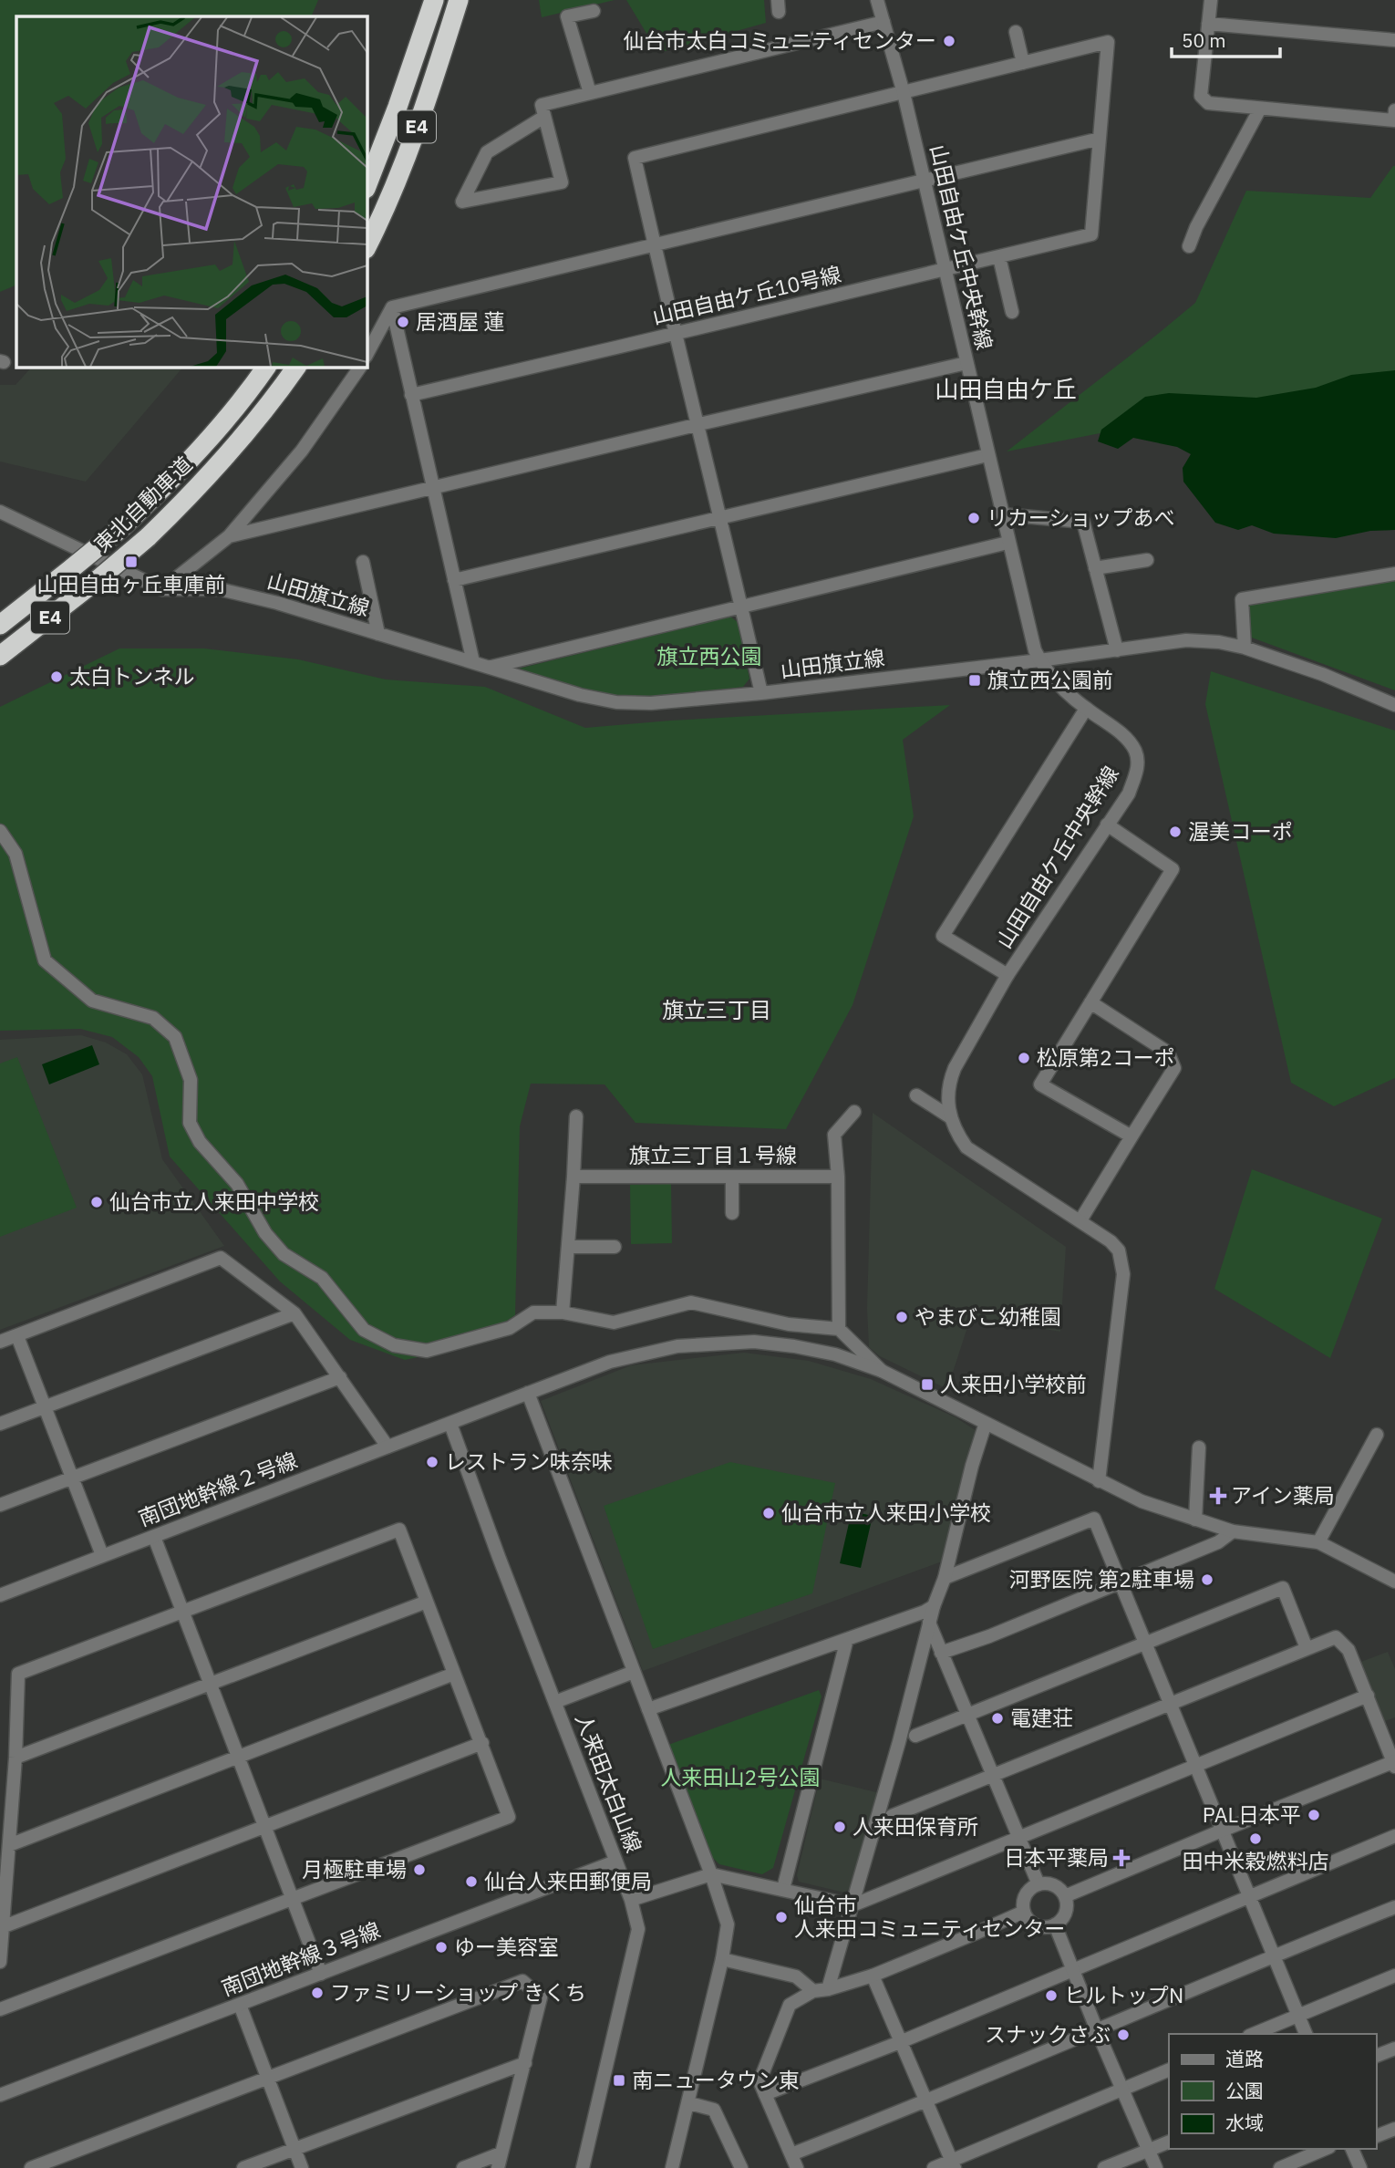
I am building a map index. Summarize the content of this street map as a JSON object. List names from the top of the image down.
{
  "streets": {
    "highway": ["E4", "東北自動車道"],
    "street": [
      "山田自由ケ丘中央幹線",
      "山田自由ケ丘10号線",
      "山田旗立線",
      "旗立三丁目１号線",
      "南団地幹線２号線",
      "人来田太白山線",
      "南団地幹線３号線"
    ]
  },
  "crossings": [
    ["山田自由ケ丘中央幹線", "山田自由ケ丘10号線"],
    ["山田自由ケ丘中央幹線", "山田旗立線"],
    ["南団地幹線２号線", "人来田太白山線"],
    ["人来田太白山線", "南団地幹線３号線"]
  ],
  "districts": ["山田自由ケ丘", "旗立三丁目"],
  "parks": ["旗立西公園", "人来田山2号公園"],
  "places": {
    "other": [
      "仙台市太白コミュニティセンター",
      "居酒屋 蓮",
      "リカーショップあべ",
      "太白トンネル",
      "渥美コーポ",
      "松原第2コーポ",
      "仙台市立人来田中学校",
      "やまびこ幼稚園",
      "レストラン味奈味",
      "仙台市立人来田小学校",
      "河野医院 第2駐車場",
      "電建荘",
      "PAL日本平",
      "人来田保育所",
      "田中米穀燃料店",
      "月極駐車場",
      "仙台人来田郵便局",
      "仙台市 人来田コミュニティセンター",
      "ゆー美容室",
      "ファミリーショップ きくち",
      "ヒルトップN",
      "スナックさぶ"
    ],
    "transit": [
      "山田自由ヶ丘車庫前",
      "旗立西公園前",
      "人来田小学校前",
      "南ニュータウン東"
    ],
    "health": ["アイン薬局", "日本平薬局"]
  },
  "legend": ["道路", "公園", "水域"],
  "scale_bar": "50 m"
}
